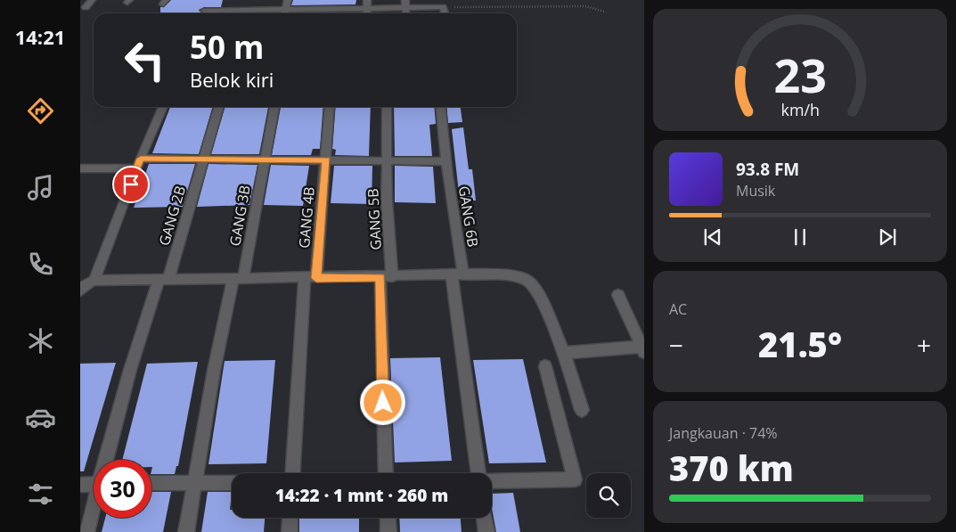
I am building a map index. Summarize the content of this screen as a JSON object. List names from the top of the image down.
{
  "streets": {
    "street": [
      "GANG 2B",
      "GANG 3B",
      "GANG 6B",
      "GANG 4B",
      "GANG 5B"
    ]
  },
  "page": {
    "tabs": "14:21",
    "turn": ["50 m", "Belok kiri"],
    "song": ["93.8 FM", "Musik"],
    "tile": [
      "AC",
      ["Jangkauan · 74%", "370 km"]
    ],
    "heat": ["−", "21.5°", "+"],
    "limit": "30",
    "trip": "14:22 · 1 mnt · 260 m",
    "gauge": ["23", "km/h"]
  }
}
